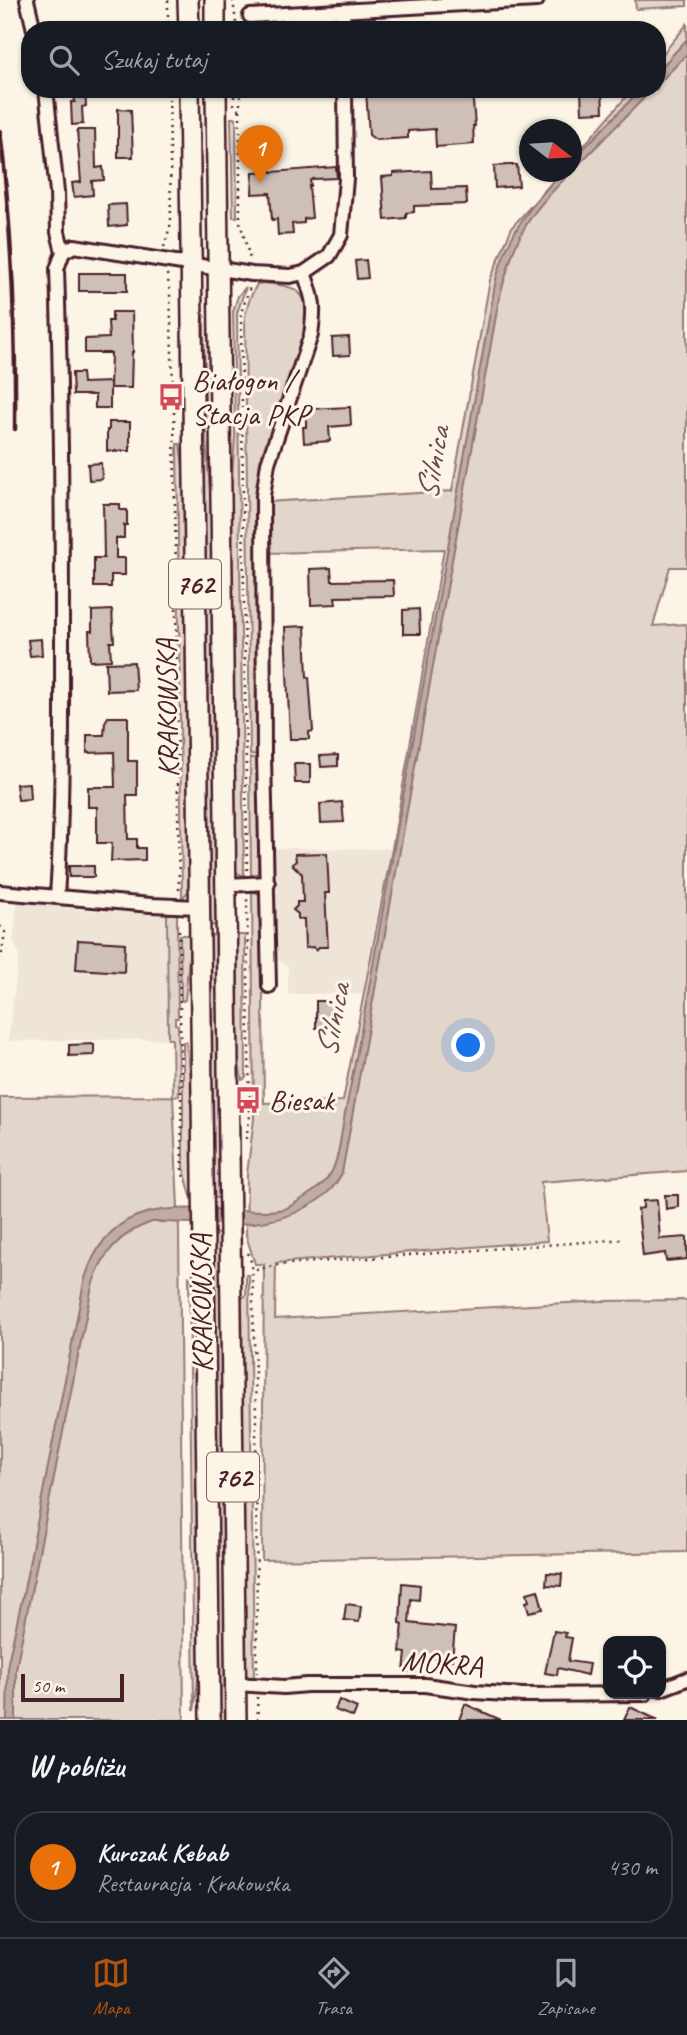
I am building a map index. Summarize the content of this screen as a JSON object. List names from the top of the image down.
{
  "streets": {
    "main road": ["762", "KRAKOWSKA"],
    "street": ["MOKRA"]
  },
  "crossings": [
    ["KRAKOWSKA", "MOKRA"]
  ],
  "water": ["Silnica"],
  "places": {
    "bus stop": ["Białogon / Stacja PKP", "Biesak"]
  },
  "scale_bar": "50 m",
  "north": "right",
  "page": {
    "search": "Szukaj tutaj",
    "pins": "1",
    "scale": "50 m",
    "heading": "W pobliżu",
    "list": [
      {
        "mark": "1",
        "name": "Kurczak Kebab",
        "note": "Restauracja · Krakowska",
        "value": "430 m"
      }
    ],
    "nav": ["Mapa", "Trasa", "Zapisane"]
  }
}
